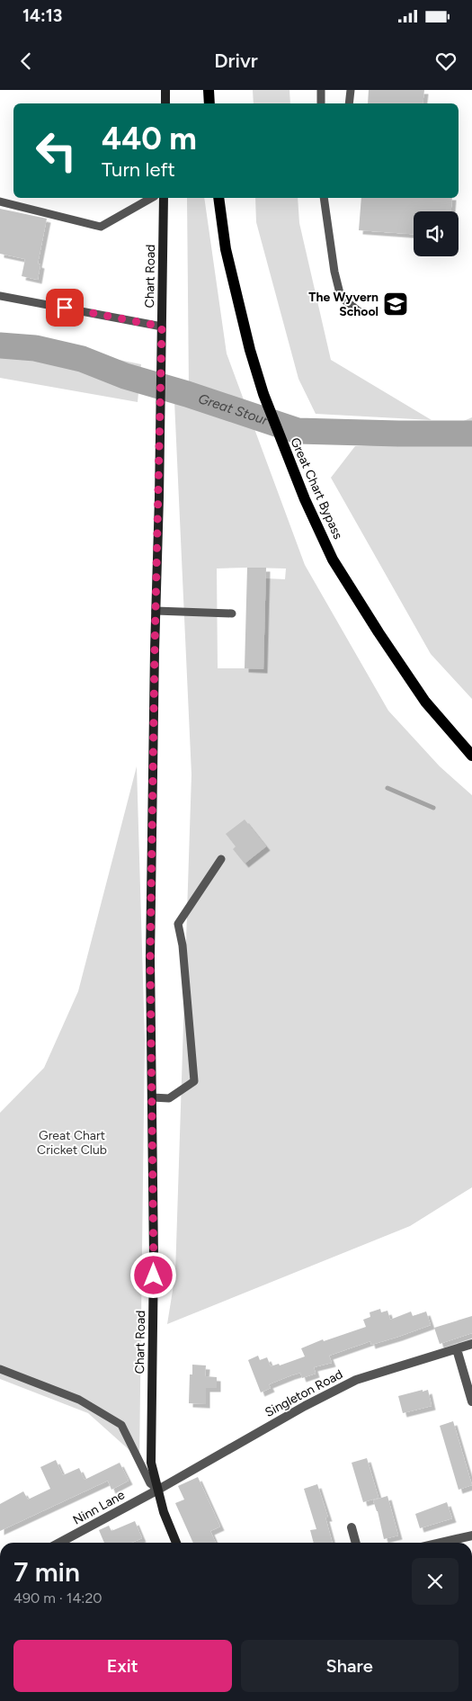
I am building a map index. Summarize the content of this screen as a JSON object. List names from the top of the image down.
{
  "streets": {
    "main road": ["Great Chart Bypass"],
    "street": ["Chart Road", "Singleton Road", "Ninn Lane"]
  },
  "crossings": [
    ["Chart Road", "Singleton Road"],
    ["Chart Road", "Ninn Lane"],
    ["Singleton Road", "Ninn Lane"]
  ],
  "water": ["Great Stour"],
  "parks": ["Great Chart Cricket Club"],
  "places": {
    "school or university": ["The Wyvern School"]
  },
  "page": {
    "status": "14:13",
    "header": "Drivr",
    "turn": ["440 m", "Turn left"],
    "heading": ["7 min", "490 m · 14:20"],
    "buttons": ["Exit", "Share"]
  }
}
